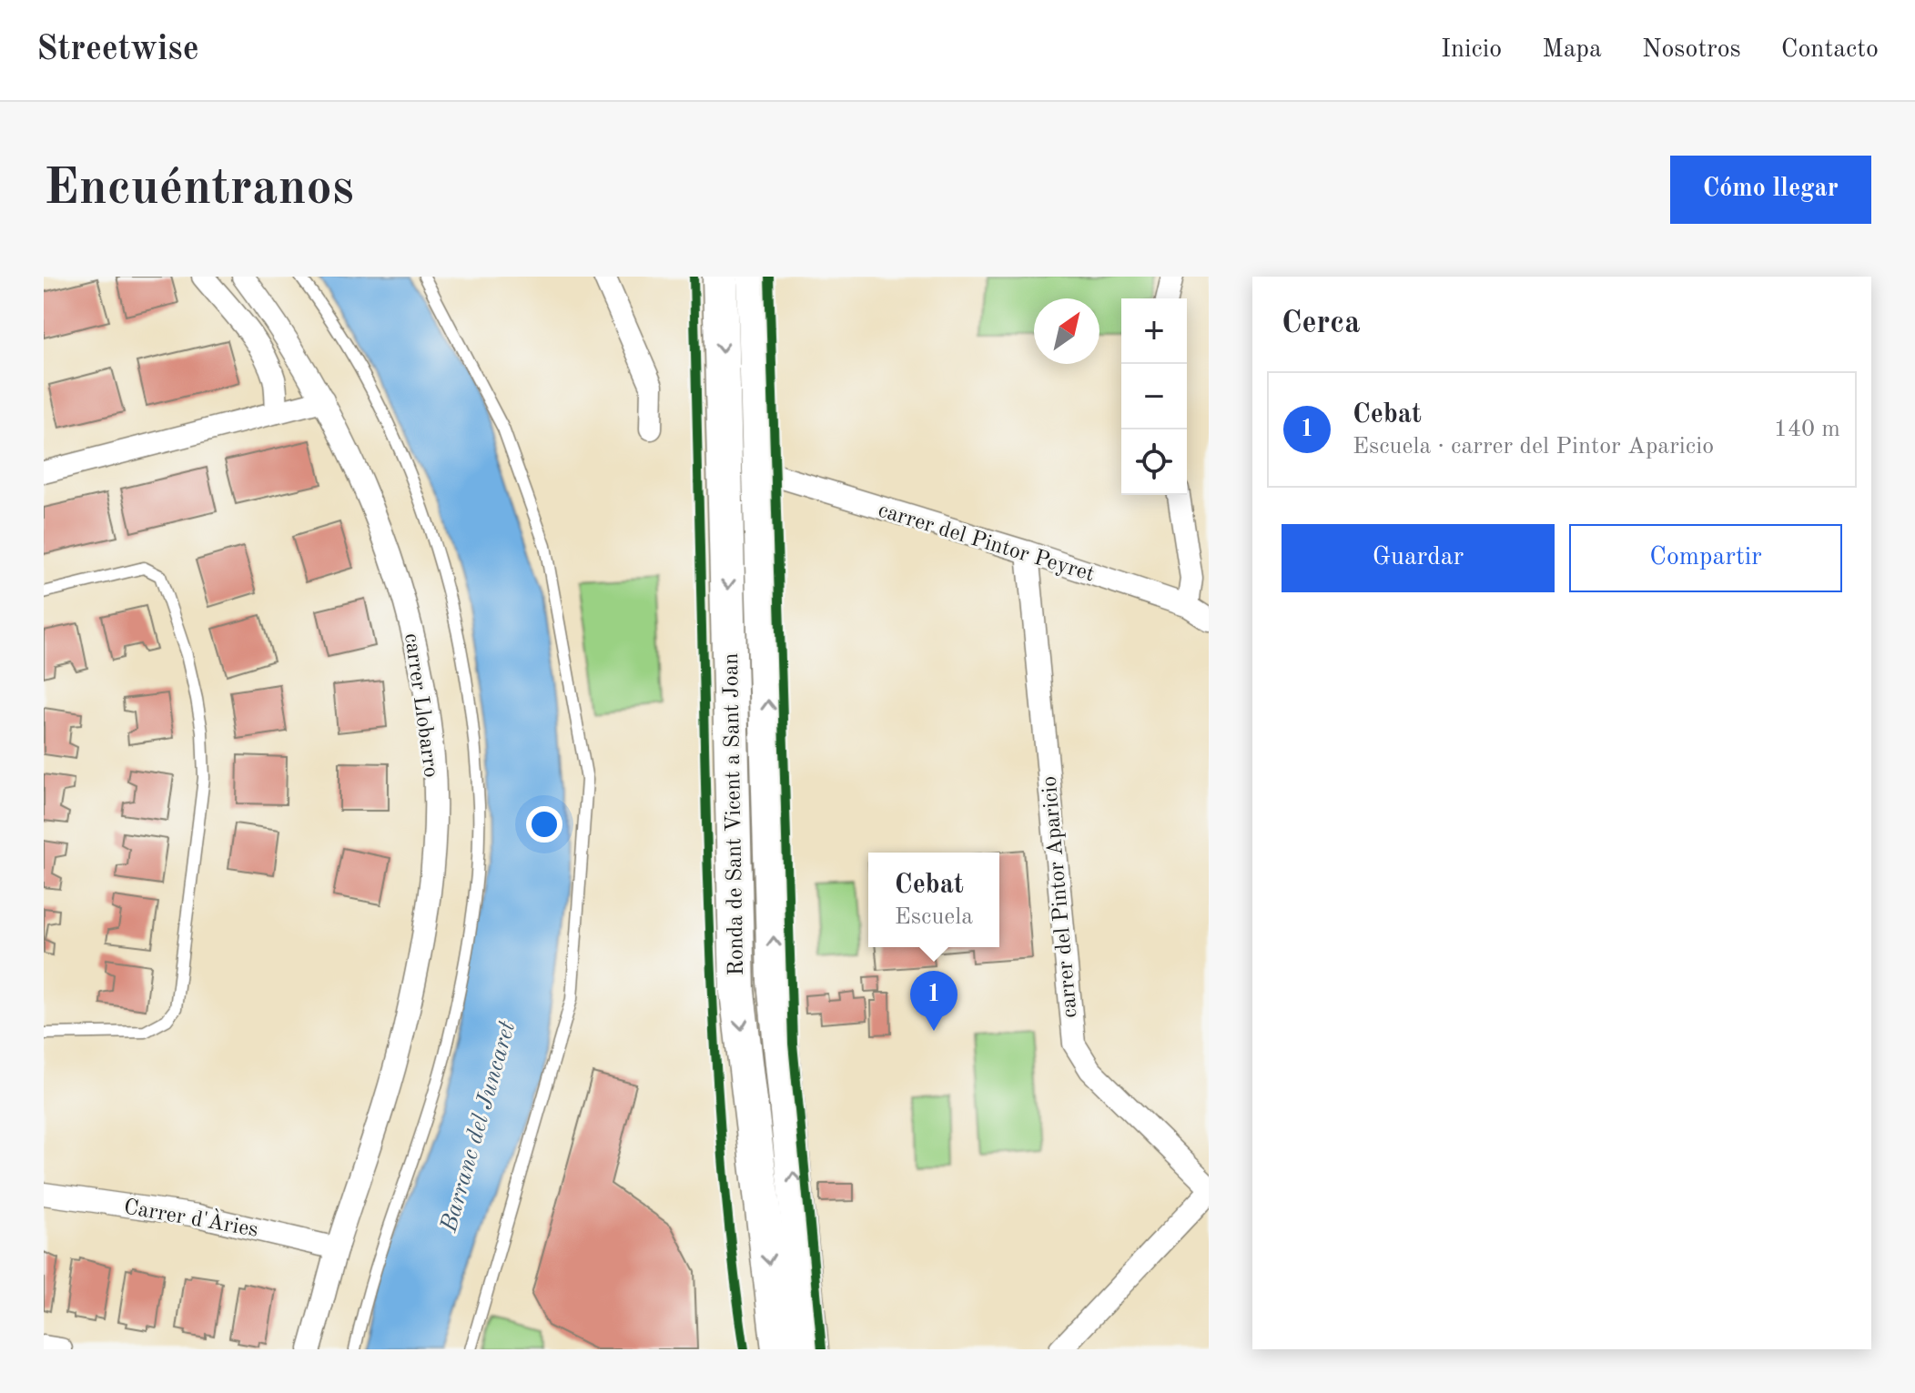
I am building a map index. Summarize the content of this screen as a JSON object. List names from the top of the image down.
{
  "streets": {
    "main road": ["Ronda de Sant Vicent a Sant Joan"],
    "street": [
      "carrer del Pintor Peyret",
      "carrer Llobarro",
      "carrer del Pintor Aparicio",
      "Carrer d'Àries"
    ]
  },
  "crossings": [
    ["carrer del Pintor Peyret", "Ronda de Sant Vicent a Sant Joan"],
    ["carrer del Pintor Peyret", "carrer del Pintor Aparicio"],
    ["carrer Llobarro", "Carrer d'Àries"]
  ],
  "water": ["Barranc del Juncaret"],
  "north": "top right",
  "page": {
    "header": "Streetwise",
    "nav": [
      "Inicio",
      "Mapa",
      "Nosotros",
      "Contacto"
    ],
    "buttons": [
      "Cómo llegar",
      ["Guardar", "Compartir"]
    ],
    "title": "Encuéntranos",
    "heading": "Cerca",
    "map_buttons": ["+", "−"],
    "list": [
      {
        "mark": "1",
        "name": "Cebat",
        "note": "Escuela · carrer del Pintor Aparicio",
        "value": "140 m"
      }
    ],
    "popup": ["Cebat", "Escuela"],
    "pins": "1"
  }
}
